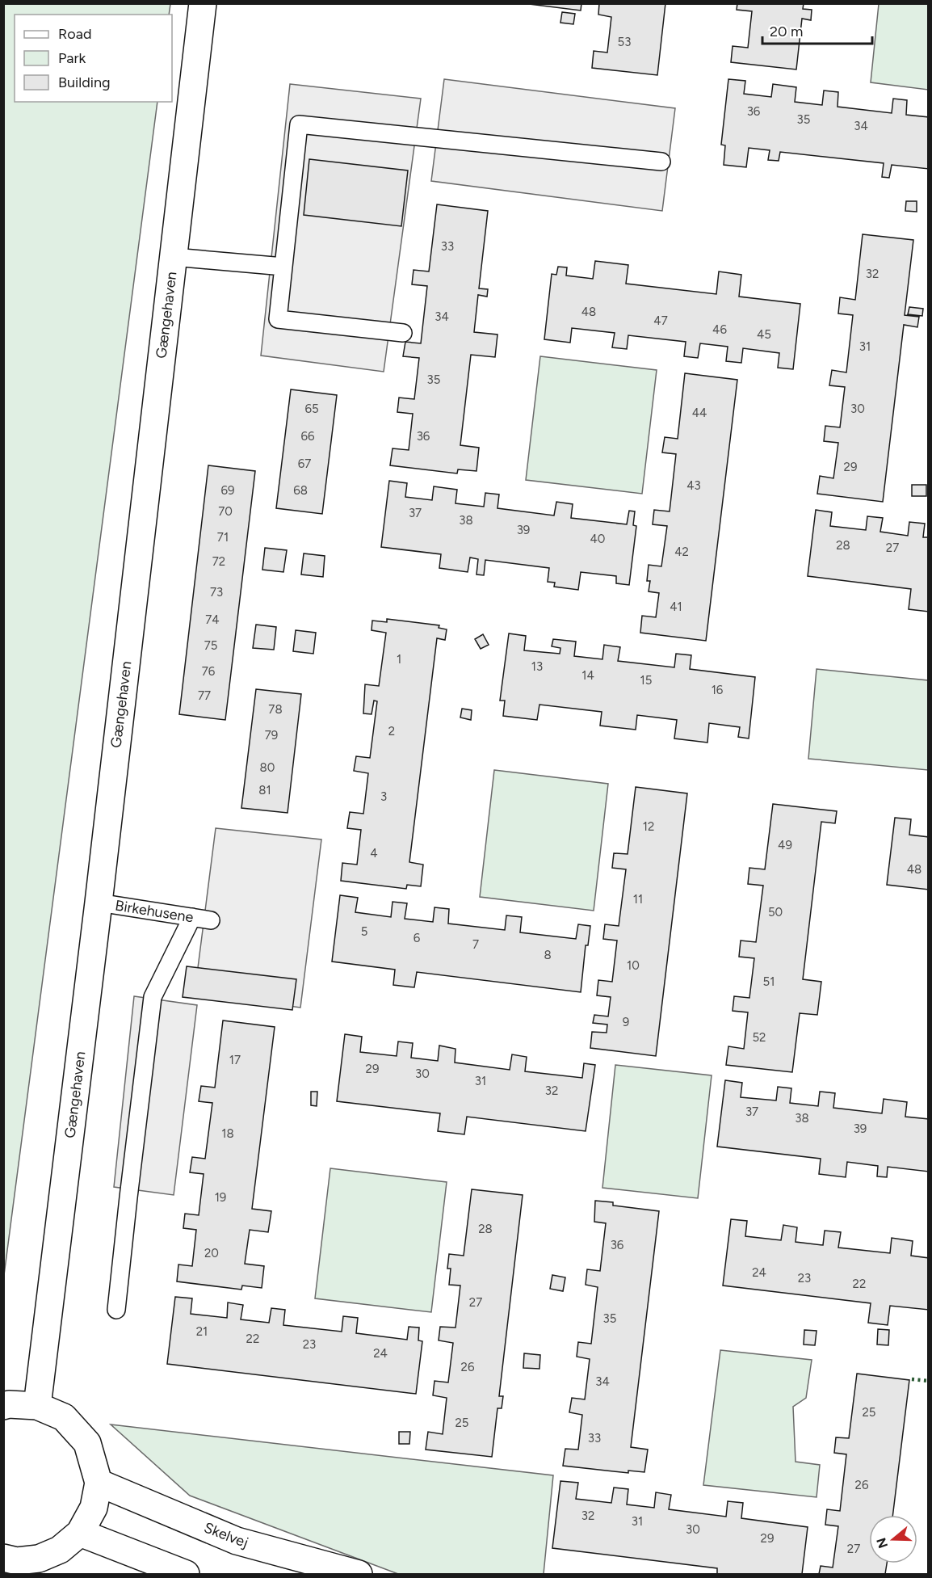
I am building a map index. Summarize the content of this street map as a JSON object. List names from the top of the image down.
{
  "streets": {
    "street": ["Gængehaven", "Skelvej"],
    "lane": ["Birkehusene"]
  },
  "crossings": [
    ["Gængehaven", "Birkehusene"]
  ],
  "house_numbers": [
    "53",
    "36",
    "35",
    "34",
    "33",
    "32",
    "48",
    "34",
    "47",
    "46",
    "45",
    "31",
    "35",
    "65",
    "30",
    "44",
    "66",
    "36",
    "67",
    "29",
    "43",
    "69",
    "68",
    "70",
    "37",
    "38",
    "39",
    "71",
    "40",
    "28",
    "27",
    "42",
    "72",
    "73",
    "41",
    "74",
    "75",
    "1",
    "13",
    "76",
    "14",
    "15",
    "16",
    "77",
    "78",
    "2",
    "79",
    "80",
    "81",
    "3",
    "12",
    "49",
    "4",
    "48",
    "11",
    "50",
    "5",
    "6",
    "7",
    "8",
    "10",
    "51",
    "9",
    "52",
    "17",
    "29",
    "30",
    "31",
    "32",
    "37",
    "38",
    "39",
    "18",
    "19",
    "28",
    "36",
    "20",
    "24",
    "23",
    "22",
    "27",
    "35",
    "21",
    "22",
    "23",
    "24",
    "26",
    "34",
    "25",
    "25",
    "33",
    "26",
    "32",
    "31",
    "30",
    "29",
    "27"
  ],
  "legend": ["Road", "Park", "Building"],
  "scale_bar": "20 m",
  "north": "left"
}
